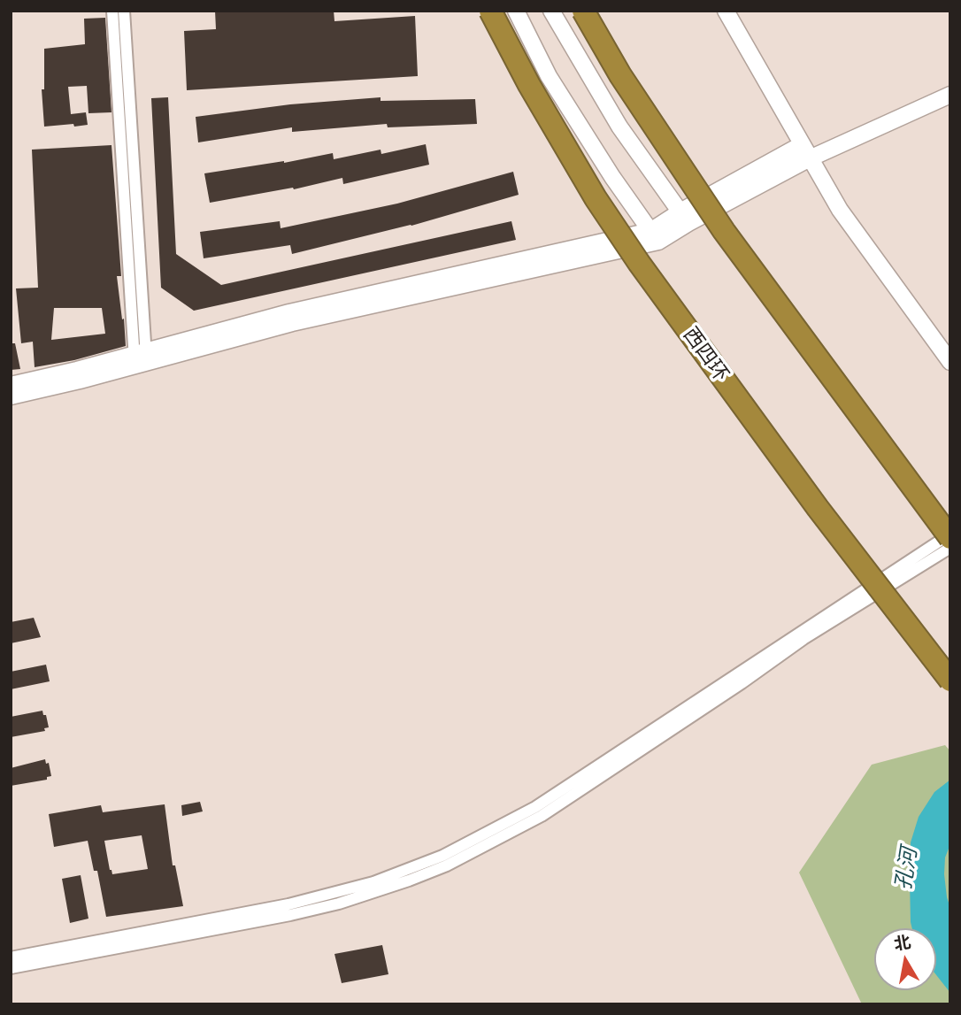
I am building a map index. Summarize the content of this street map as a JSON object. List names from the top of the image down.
{
  "streets": {
    "highway": ["西四环"]
  },
  "water": ["孔河"],
  "north": "top"
}
